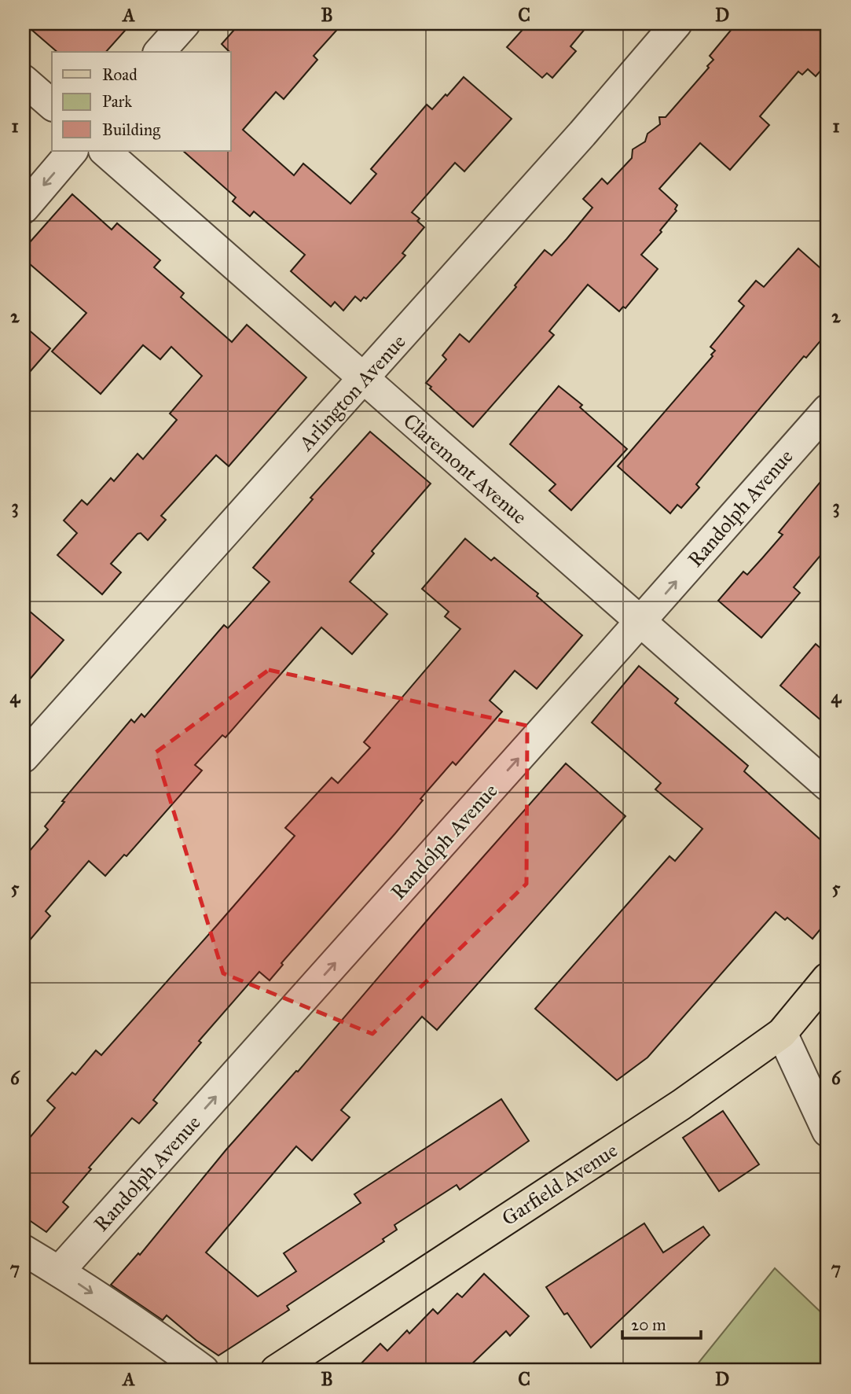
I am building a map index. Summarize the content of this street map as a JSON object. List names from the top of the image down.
{
  "streets": {
    "main road": ["Garfield Avenue"],
    "street": ["Arlington Avenue", "Claremont Avenue", "Randolph Avenue"]
  },
  "crossings": [
    ["Arlington Avenue", "Claremont Avenue"],
    ["Claremont Avenue", "Randolph Avenue"]
  ],
  "one_way": ["Randolph Avenue"],
  "legend": ["Road", "Park", "Building"],
  "scale_bar": "20 m",
  "grid": {
    "columns": [
      "A",
      "B",
      "C",
      "D"
    ],
    "rows": [
      "1",
      "2",
      "3",
      "4",
      "5",
      "6",
      "7"
    ]
  }
}
